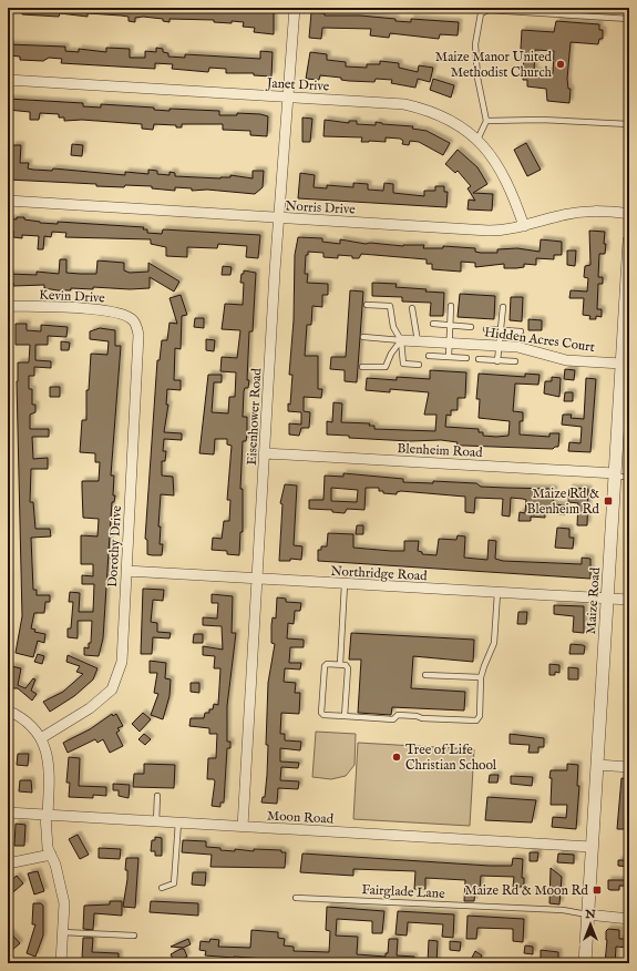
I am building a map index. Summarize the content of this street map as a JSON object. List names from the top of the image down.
{
  "streets": {
    "street": [
      "Janet Drive",
      "Norris Drive",
      "Kevin Drive",
      "Hidden Acres Court",
      "Eisenhower Road",
      "Blenheim Road",
      "Dorothy Drive",
      "Northridge Road",
      "Maize Road",
      "Moon Road"
    ],
    "lane": ["Fairglade Lane"]
  },
  "crossings": [
    ["Janet Drive", "Norris Drive"],
    ["Janet Drive", "Eisenhower Road"],
    ["Norris Drive", "Eisenhower Road"],
    ["Kevin Drive", "Dorothy Drive"],
    ["Hidden Acres Court", "Maize Road"],
    ["Eisenhower Road", "Blenheim Road"],
    ["Eisenhower Road", "Northridge Road"],
    ["Eisenhower Road", "Moon Road"],
    ["Blenheim Road", "Maize Road"],
    ["Dorothy Drive", "Northridge Road"],
    ["Northridge Road", "Maize Road"],
    ["Maize Road", "Moon Road"],
    ["Maize Road", "Fairglade Lane"]
  ],
  "places": {
    "other": ["Maize Manor United Methodist Church", "Tree of Life Christian School"],
    "transit": ["Maize Rd & Blenheim Rd", "Maize Rd & Moon Rd"]
  },
  "north": "top"
}
